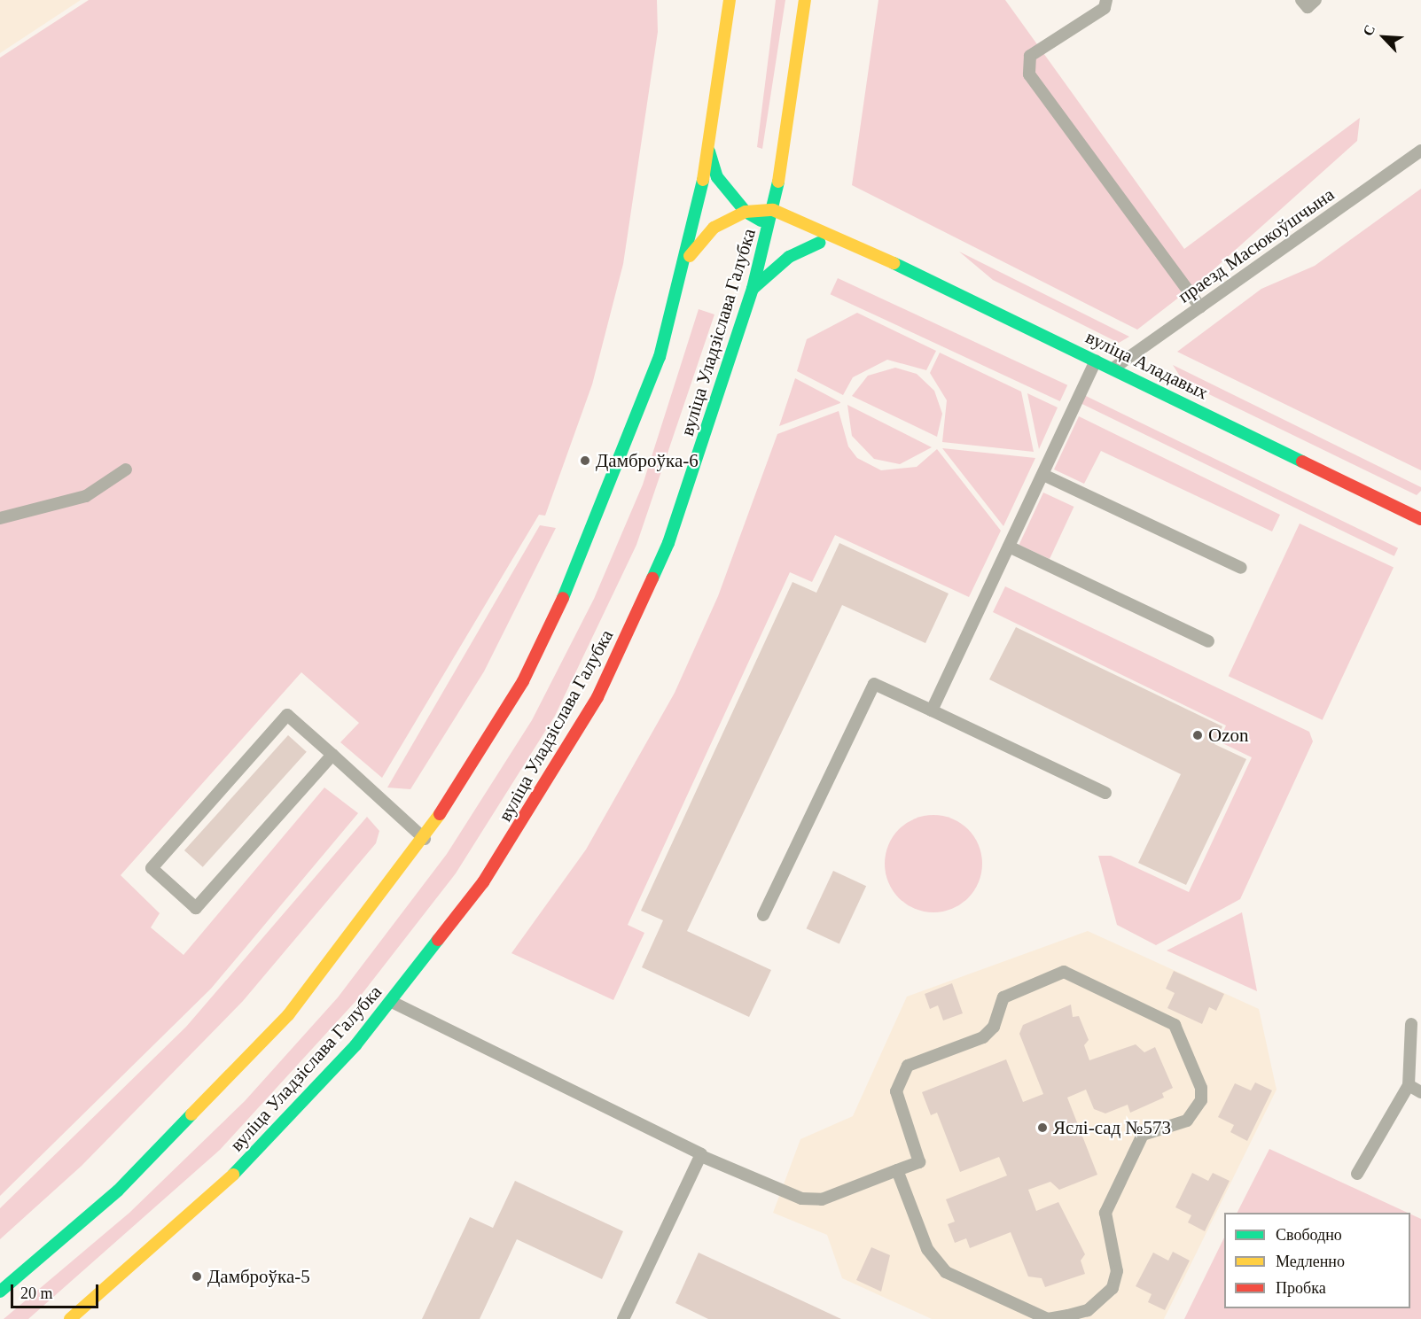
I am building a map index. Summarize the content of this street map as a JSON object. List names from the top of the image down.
{
  "streets": {
    "main road": ["вуліца Уладзіслава Галубка", "вуліца Аладавых"],
    "lane": ["праезд Масюкоўшчына"]
  },
  "crossings": [
    ["праезд Масюкоўшчына", "вуліца Аладавых"],
    ["вуліца Уладзіслава Галубка", "вуліца Аладавых"]
  ],
  "places": [
    "Дамброўка-6",
    "Ozon",
    "Яслі-сад №573",
    "Дамброўка-5"
  ],
  "legend": ["Свободно", "Медленно", "Пробка"],
  "scale_bar": "20 m",
  "north": "top left"
}
